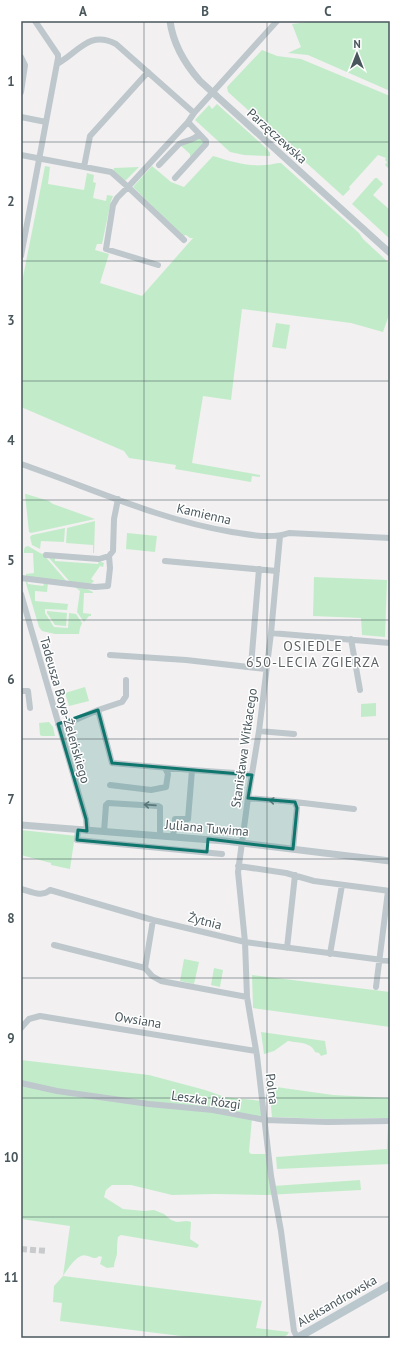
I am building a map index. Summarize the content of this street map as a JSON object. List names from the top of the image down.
{
  "streets": {
    "main road": ["Aleksandrowska"],
    "street": [
      "Parzęczewska",
      "Kamienna",
      "Tadeusza Boya-Żeleńskiego",
      "Stanisława Witkacego",
      "Juliana Tuwima",
      "Żytnia",
      "Owsiana",
      "Polna",
      "Leszka Rózgi"
    ]
  },
  "crossings": [
    ["Kamienna", "Stanisława Witkacego"],
    ["Tadeusza Boya-Żeleńskiego", "Juliana Tuwima"],
    ["Stanisława Witkacego", "Juliana Tuwima"],
    ["Stanisława Witkacego", "Polna"],
    ["Juliana Tuwima", "Polna"],
    ["Żytnia", "Polna"],
    ["Owsiana", "Polna"],
    ["Polna", "Leszka Rózgi"],
    ["Polna", "Aleksandrowska"]
  ],
  "districts": ["OSIEDLE 650-LECIA ZGIERZA"],
  "north": "top",
  "grid": {
    "columns": ["A", "B", "C"],
    "rows": [
      "1",
      "2",
      "3",
      "4",
      "5",
      "6",
      "7",
      "8",
      "9",
      "10",
      "11"
    ]
  }
}
